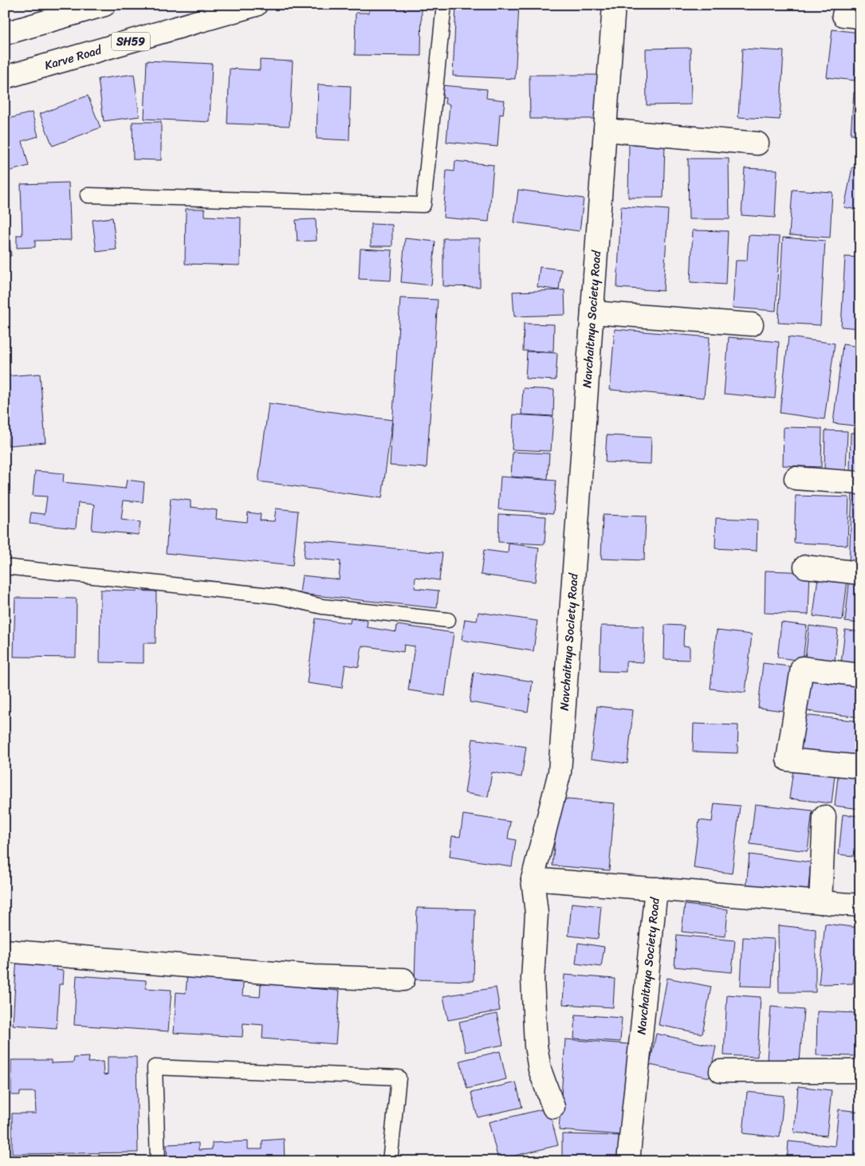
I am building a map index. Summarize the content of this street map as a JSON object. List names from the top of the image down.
{
  "streets": {
    "street": ["SH59", "Karve Road", "Navchaitnya Society Road"]
  }
}
